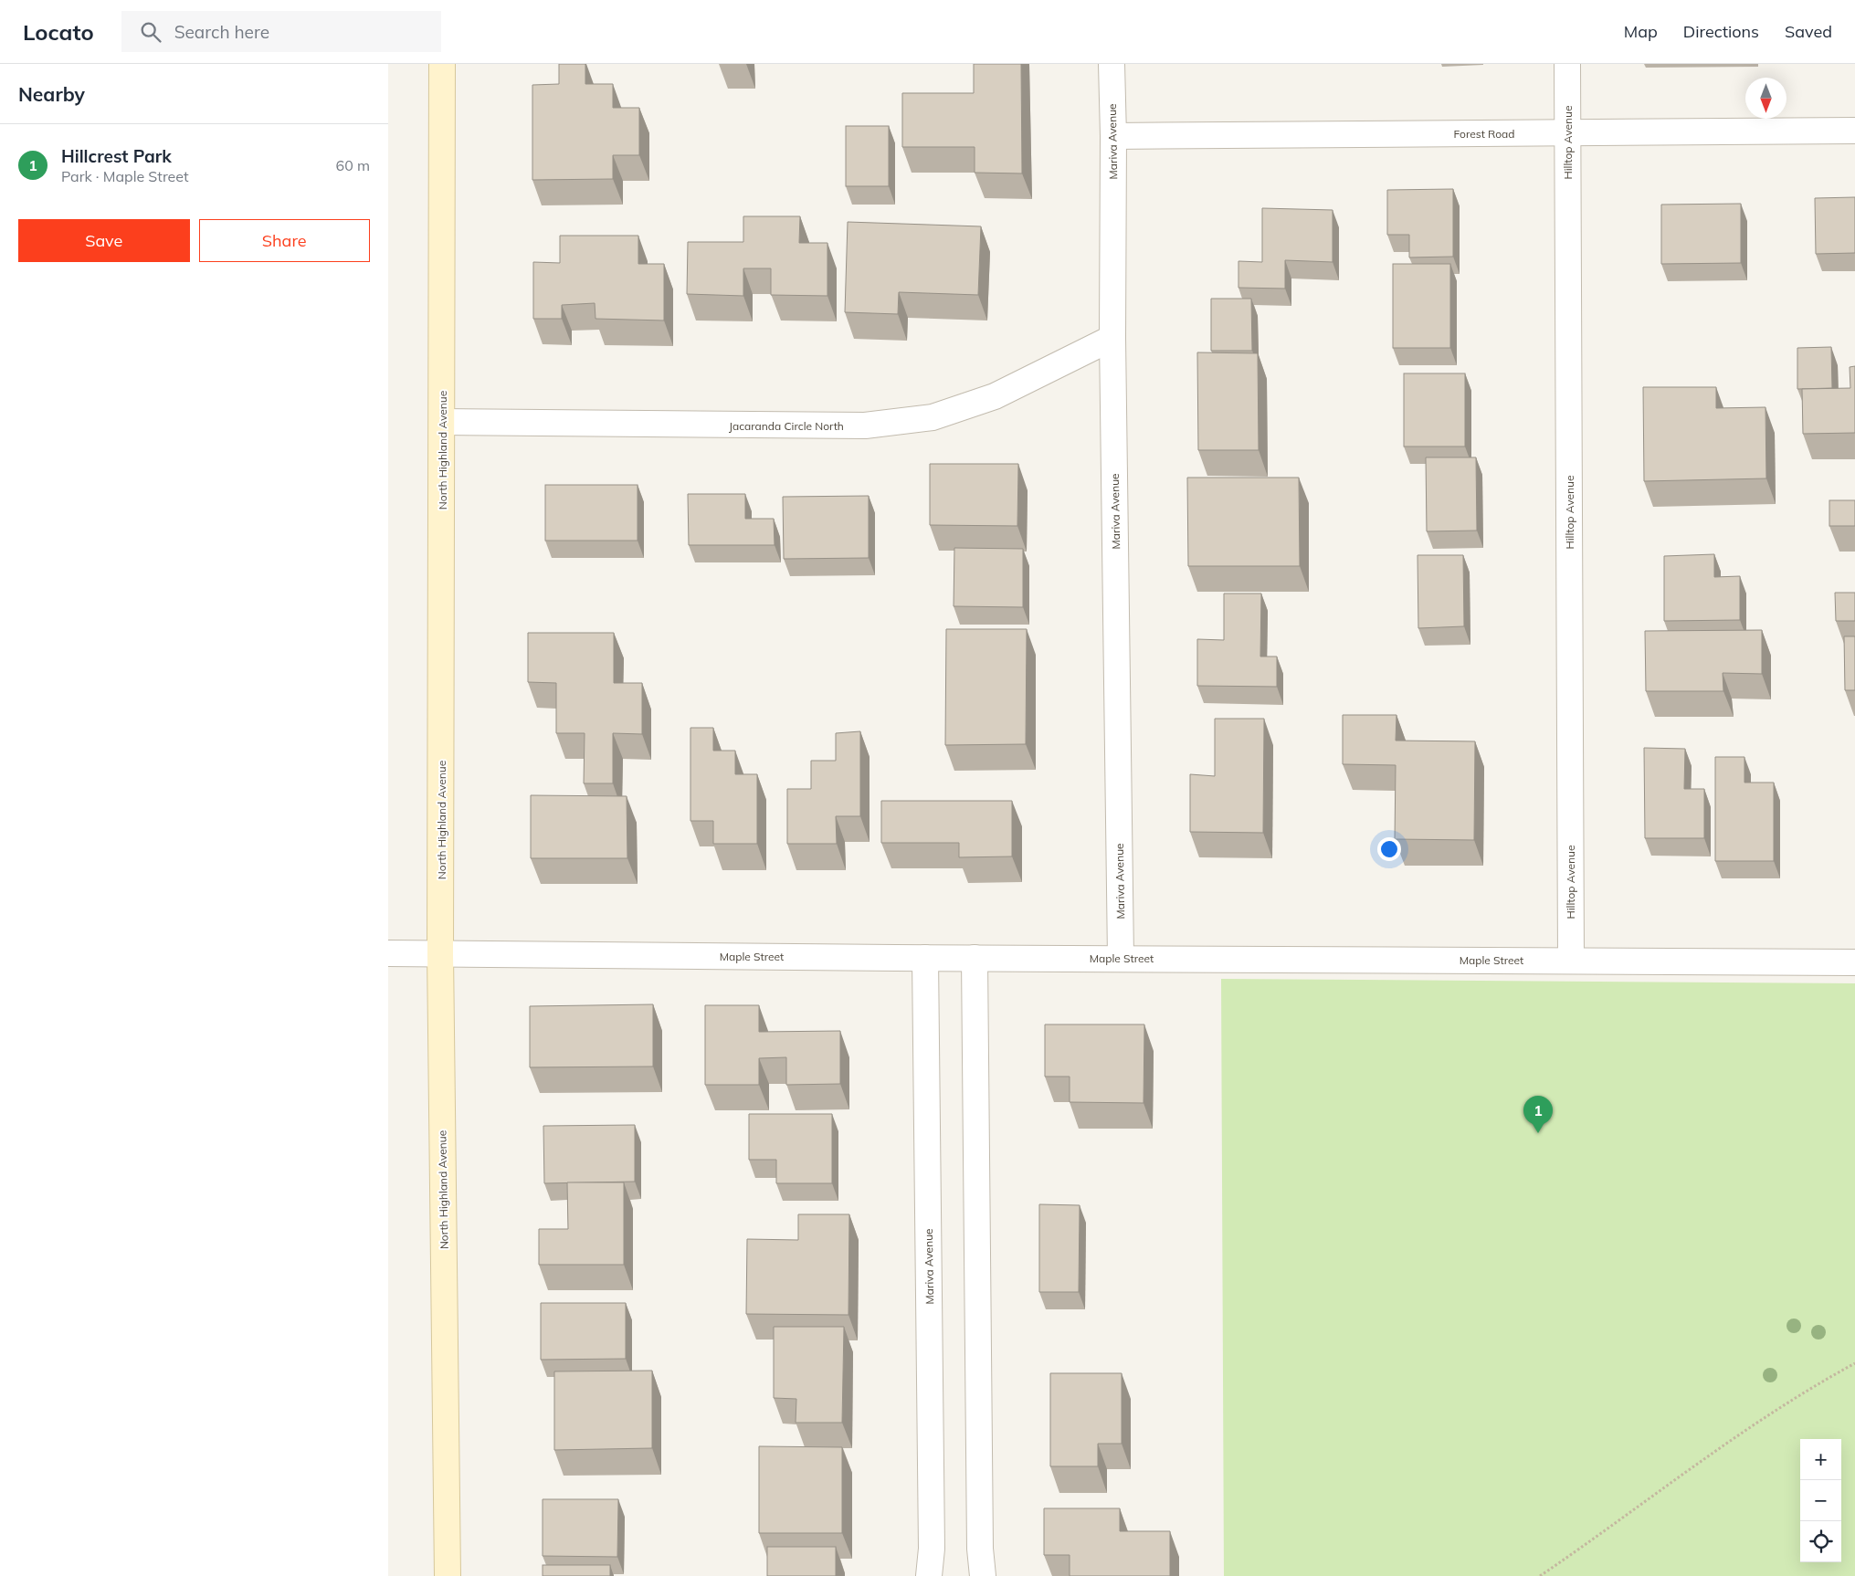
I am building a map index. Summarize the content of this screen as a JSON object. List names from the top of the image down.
{
  "streets": {
    "street": [
      "Forest Road",
      "Mariva Avenue",
      "Hilltop Avenue",
      "Jacaranda Circle North",
      "North Highland Avenue",
      "Maple Street"
    ]
  },
  "crossings": [
    ["Forest Road", "Mariva Avenue"],
    ["Forest Road", "Hilltop Avenue"],
    ["Mariva Avenue", "Jacaranda Circle North"],
    ["Mariva Avenue", "Maple Street"],
    ["Hilltop Avenue", "Maple Street"],
    ["Jacaranda Circle North", "North Highland Avenue"],
    ["North Highland Avenue", "Maple Street"]
  ],
  "north": "bottom",
  "page": {
    "header": "Locato",
    "search": "Search here",
    "nav": ["Map", "Directions", "Saved"],
    "heading": "Nearby",
    "list": [
      {
        "mark": "1",
        "name": "Hillcrest Park",
        "note": "Park · Maple Street",
        "value": "60 m"
      }
    ],
    "buttons": ["Save", "Share"],
    "pins": "1",
    "map_buttons": ["+", "−"]
  }
}
